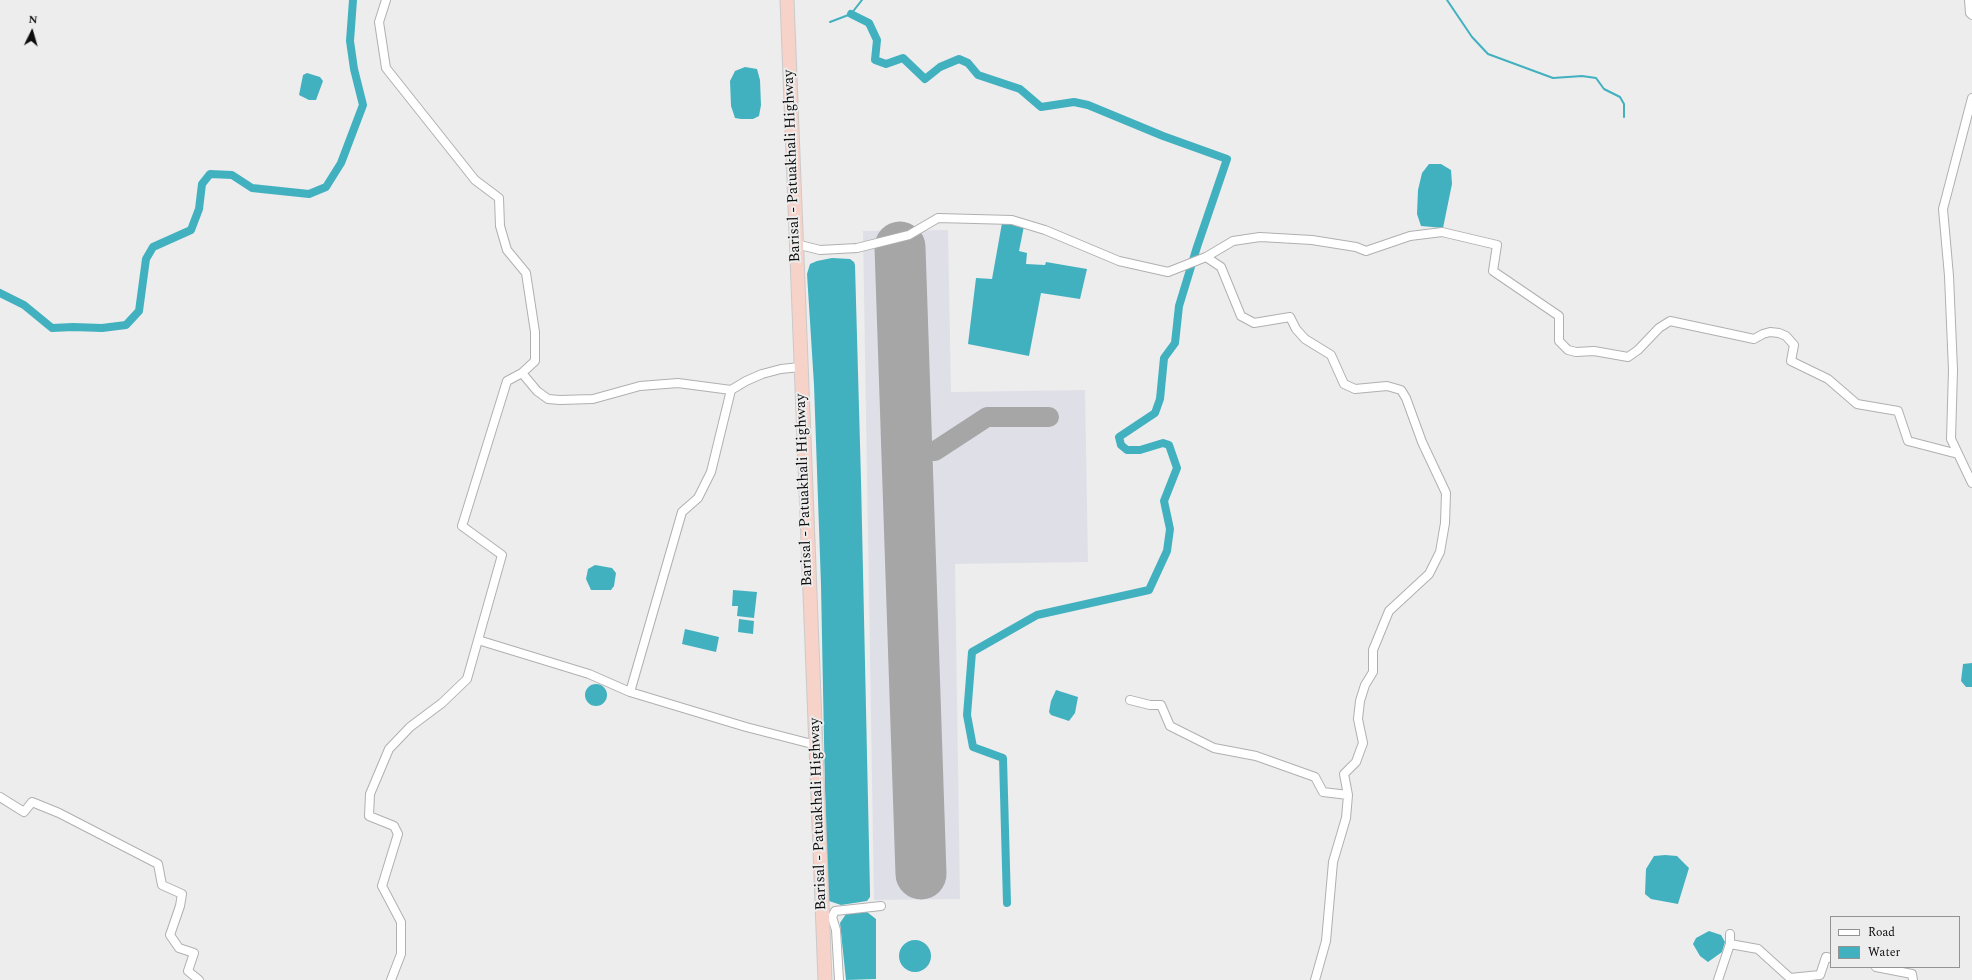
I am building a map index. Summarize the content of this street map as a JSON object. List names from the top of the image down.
{
  "streets": {
    "highway": ["Barisal - Patuakhali Highway"]
  },
  "legend": ["Road", "Water"],
  "north": "top"
}
